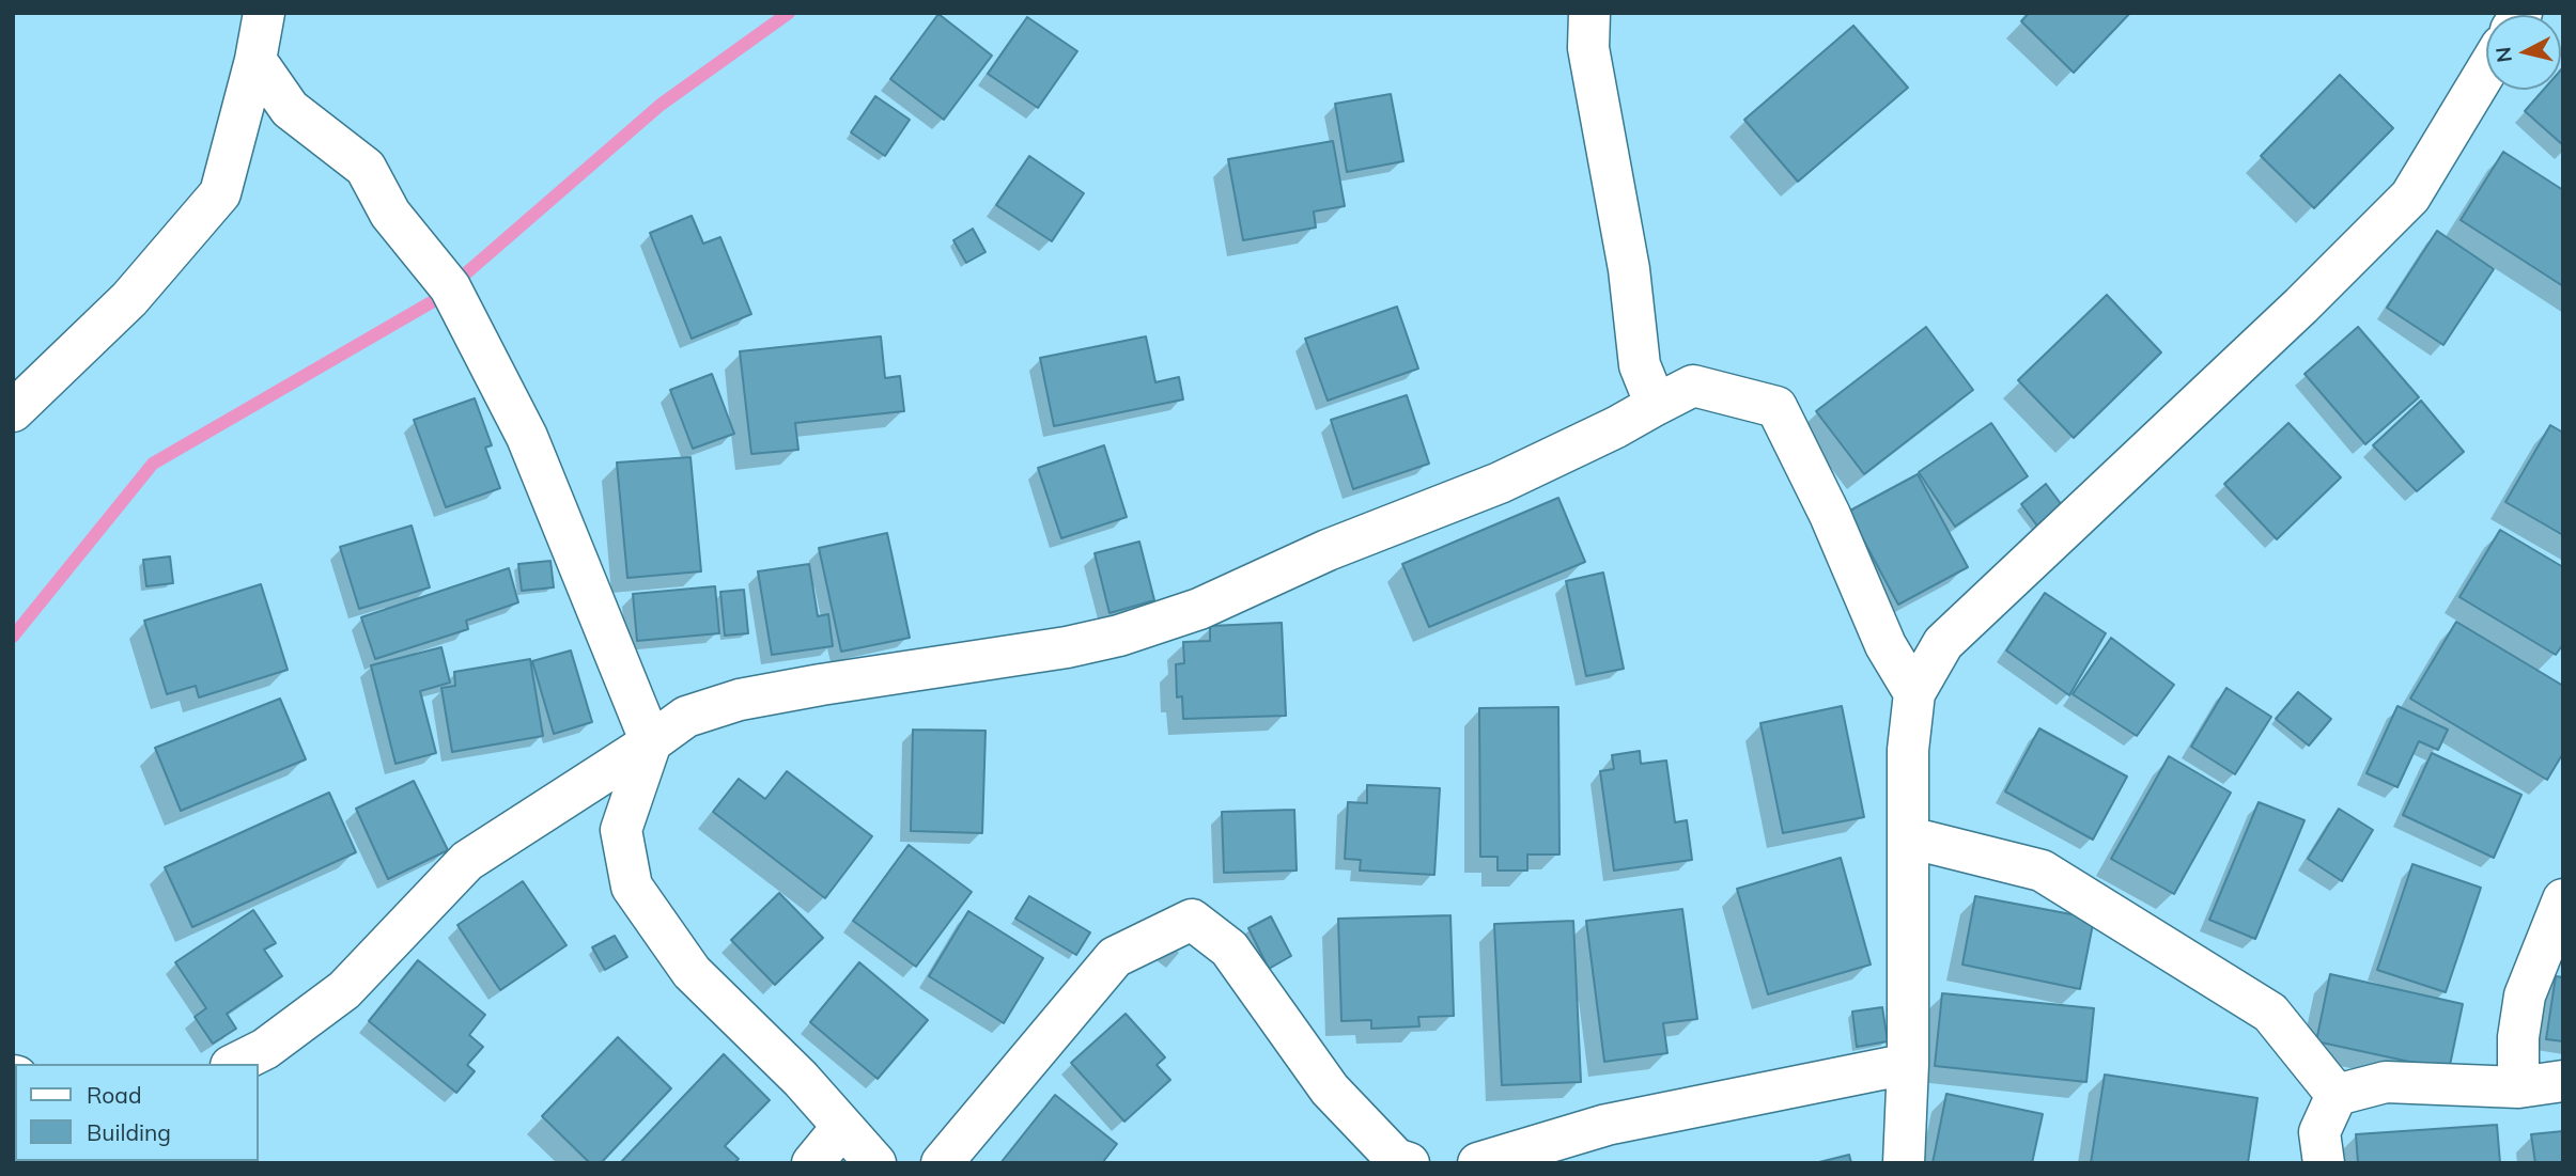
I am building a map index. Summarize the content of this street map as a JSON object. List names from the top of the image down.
{
  "legend": ["Road", "Building"],
  "north": "left"
}
